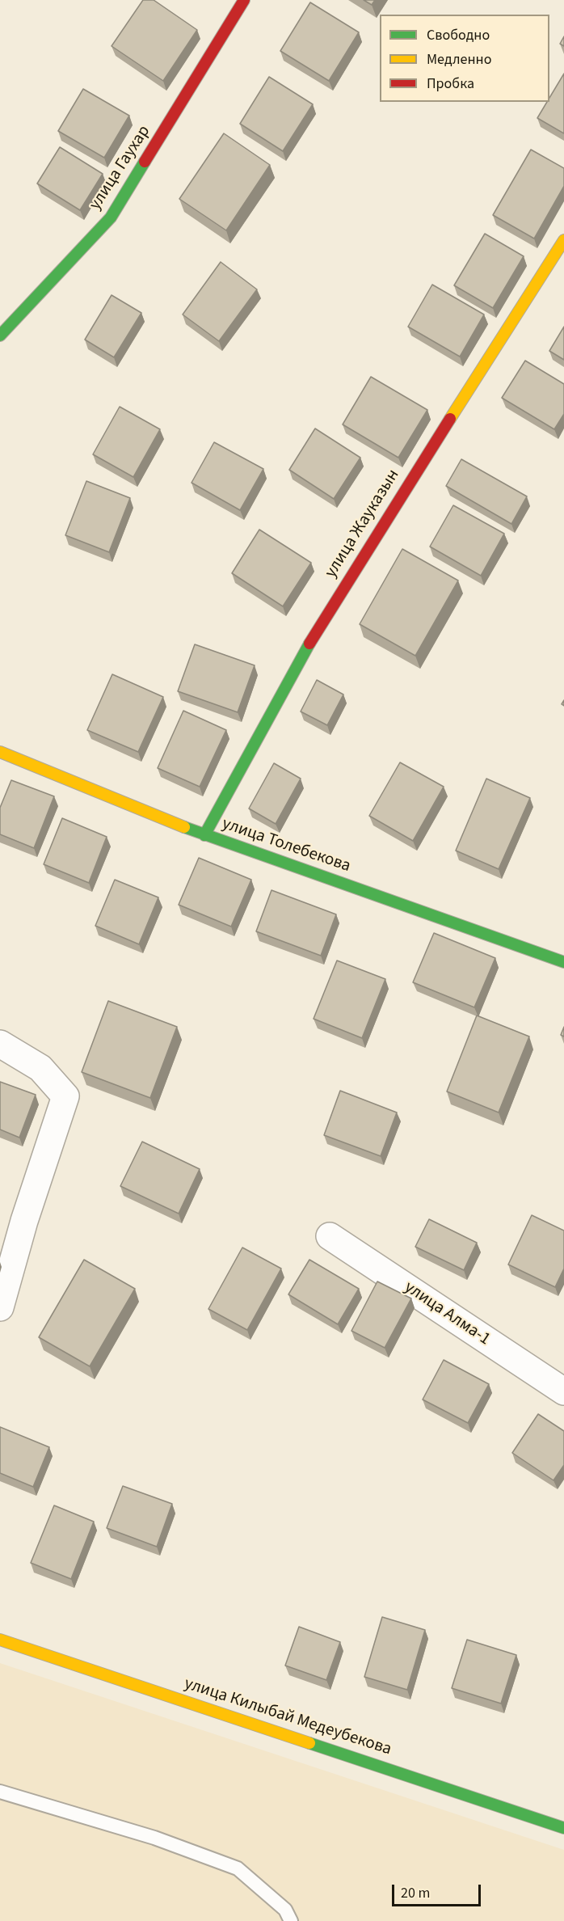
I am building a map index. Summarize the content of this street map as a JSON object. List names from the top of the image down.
{
  "streets": {
    "street": [
      "улица Гаухар",
      "улица Жауказын",
      "улица Толебекова",
      "улица Алма-1",
      "улица Килыбай Медеубекова"
    ]
  },
  "crossings": [
    ["улица Жауказын", "улица Толебекова"]
  ],
  "legend": ["Свободно", "Медленно", "Пробка"],
  "scale_bar": "20 m"
}
